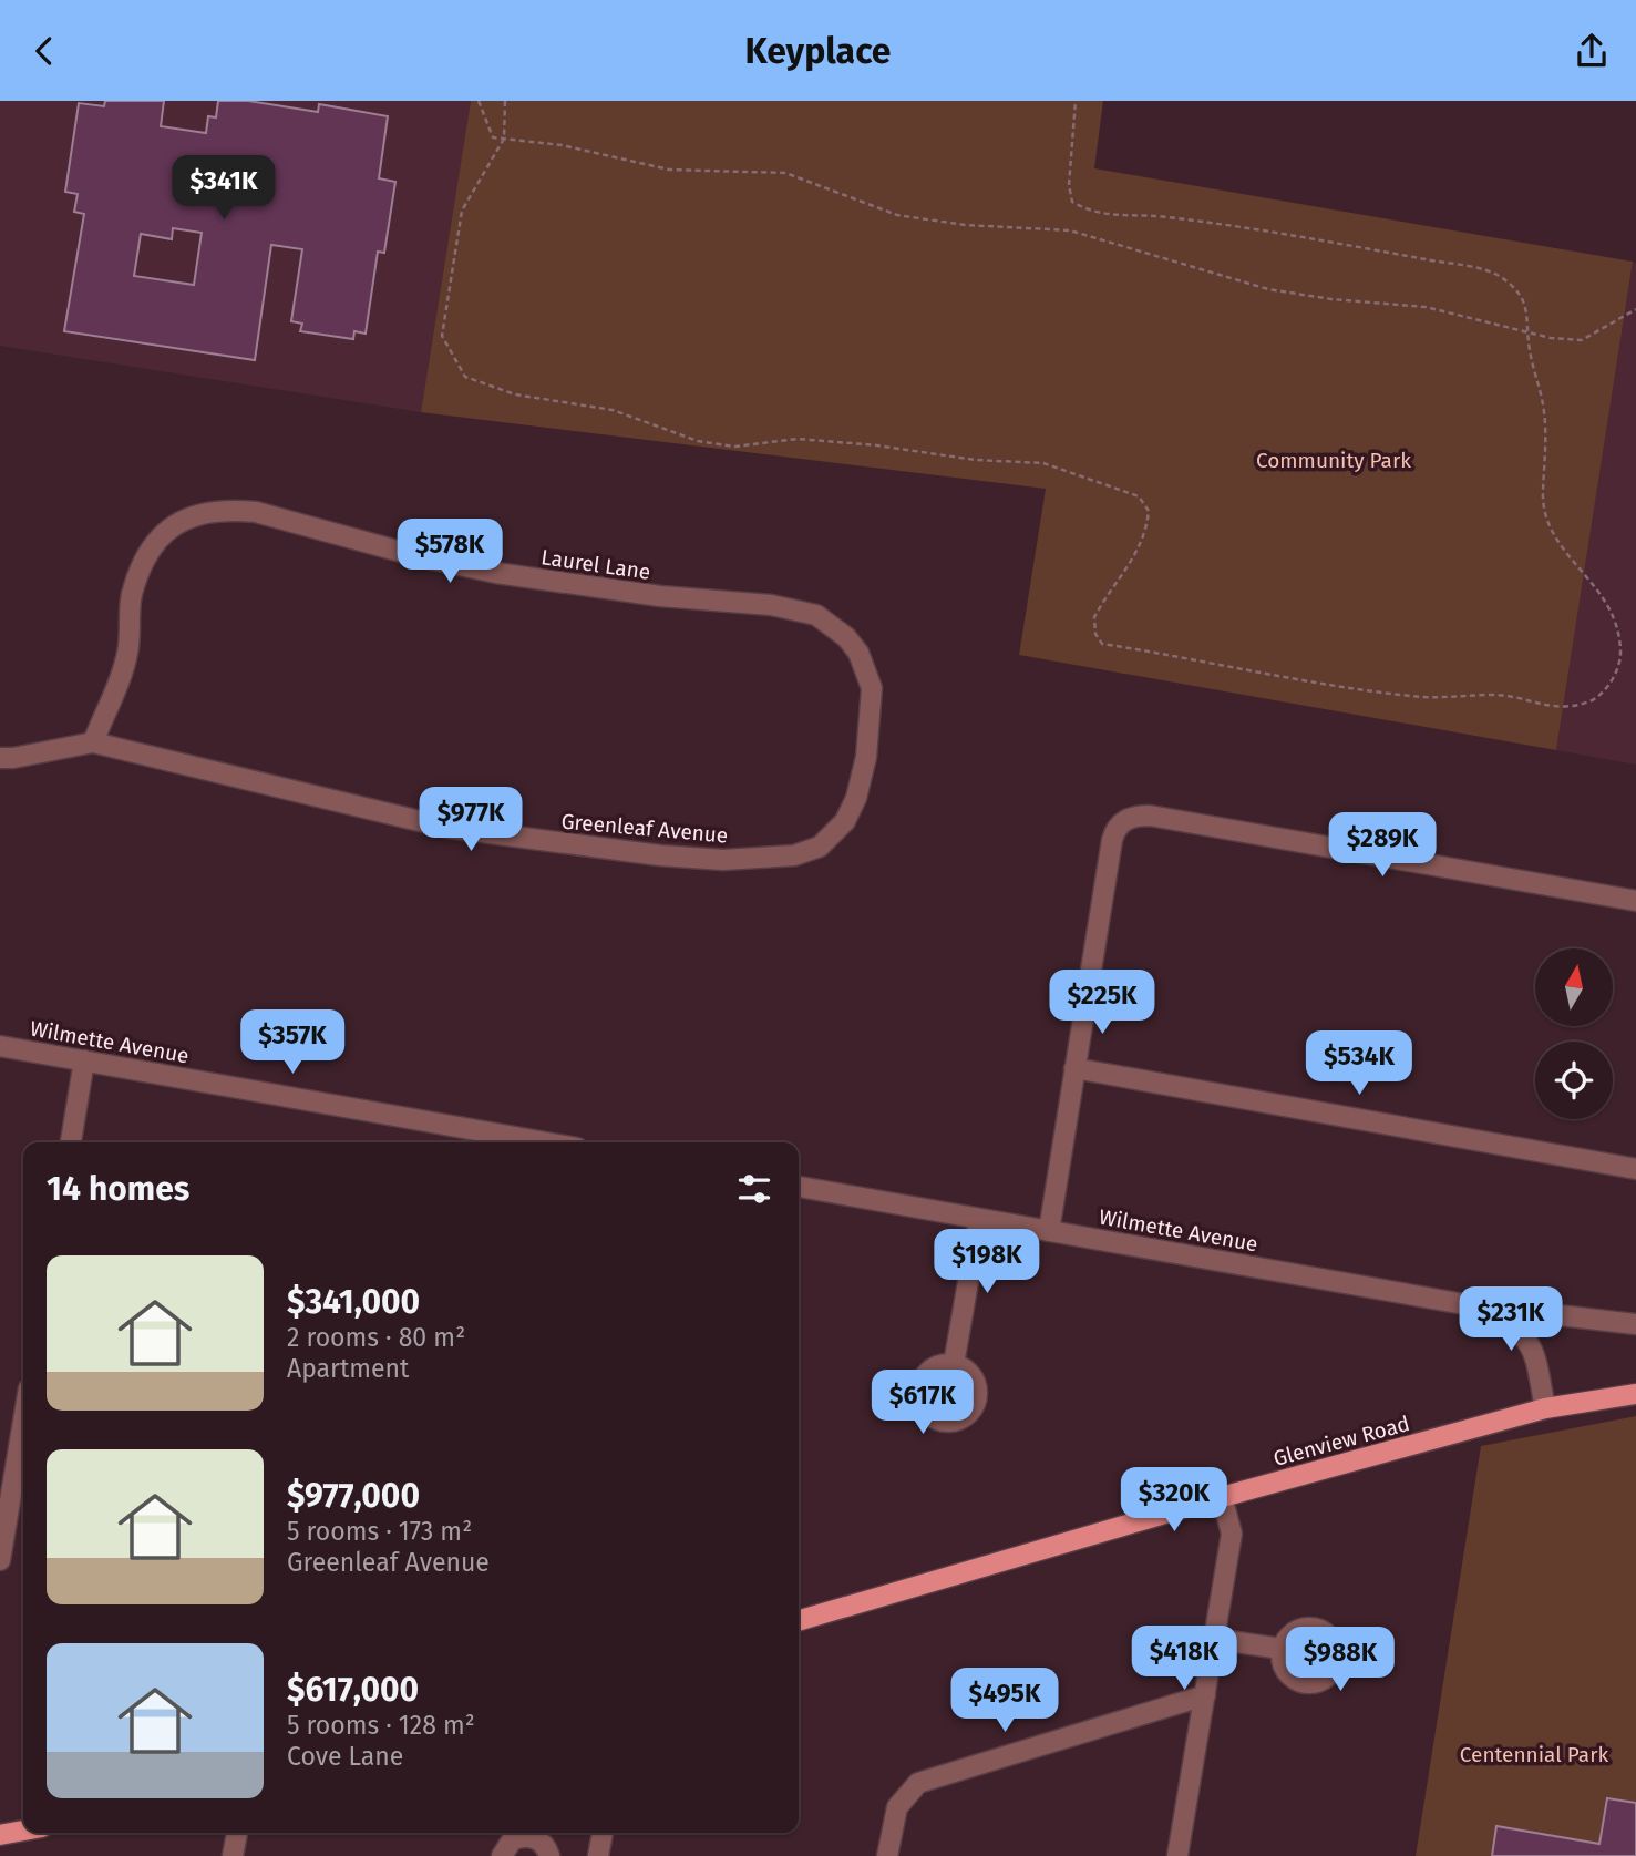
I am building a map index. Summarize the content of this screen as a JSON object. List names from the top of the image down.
{
  "streets": {
    "main road": ["Glenview Road"],
    "street": ["Laurel Lane", "Greenleaf Avenue", "Wilmette Avenue"]
  },
  "crossings": [
    ["Laurel Lane", "Greenleaf Avenue"],
    ["Wilmette Avenue", "Glenview Road"]
  ],
  "parks": ["Community Park", "Centennial Park"],
  "north": "top",
  "page": {
    "header": "Keyplace",
    "price": [
      "$341K",
      "$578K",
      "$977K",
      "$289K",
      "$225K",
      "$357K",
      "$534K",
      "$198K",
      "$231K",
      "$617K",
      "$320K",
      "$418K",
      "$988K",
      "$495K"
    ],
    "heading": "14 homes",
    "list": [
      {
        "name": "$341,000",
        "note": "2 rooms · 80 m² · Apartment"
      },
      {
        "name": "$977,000",
        "note": "5 rooms · 173 m² · Greenleaf Avenue"
      },
      {
        "name": "$617,000",
        "note": "5 rooms · 128 m² · Cove Lane"
      }
    ]
  }
}
